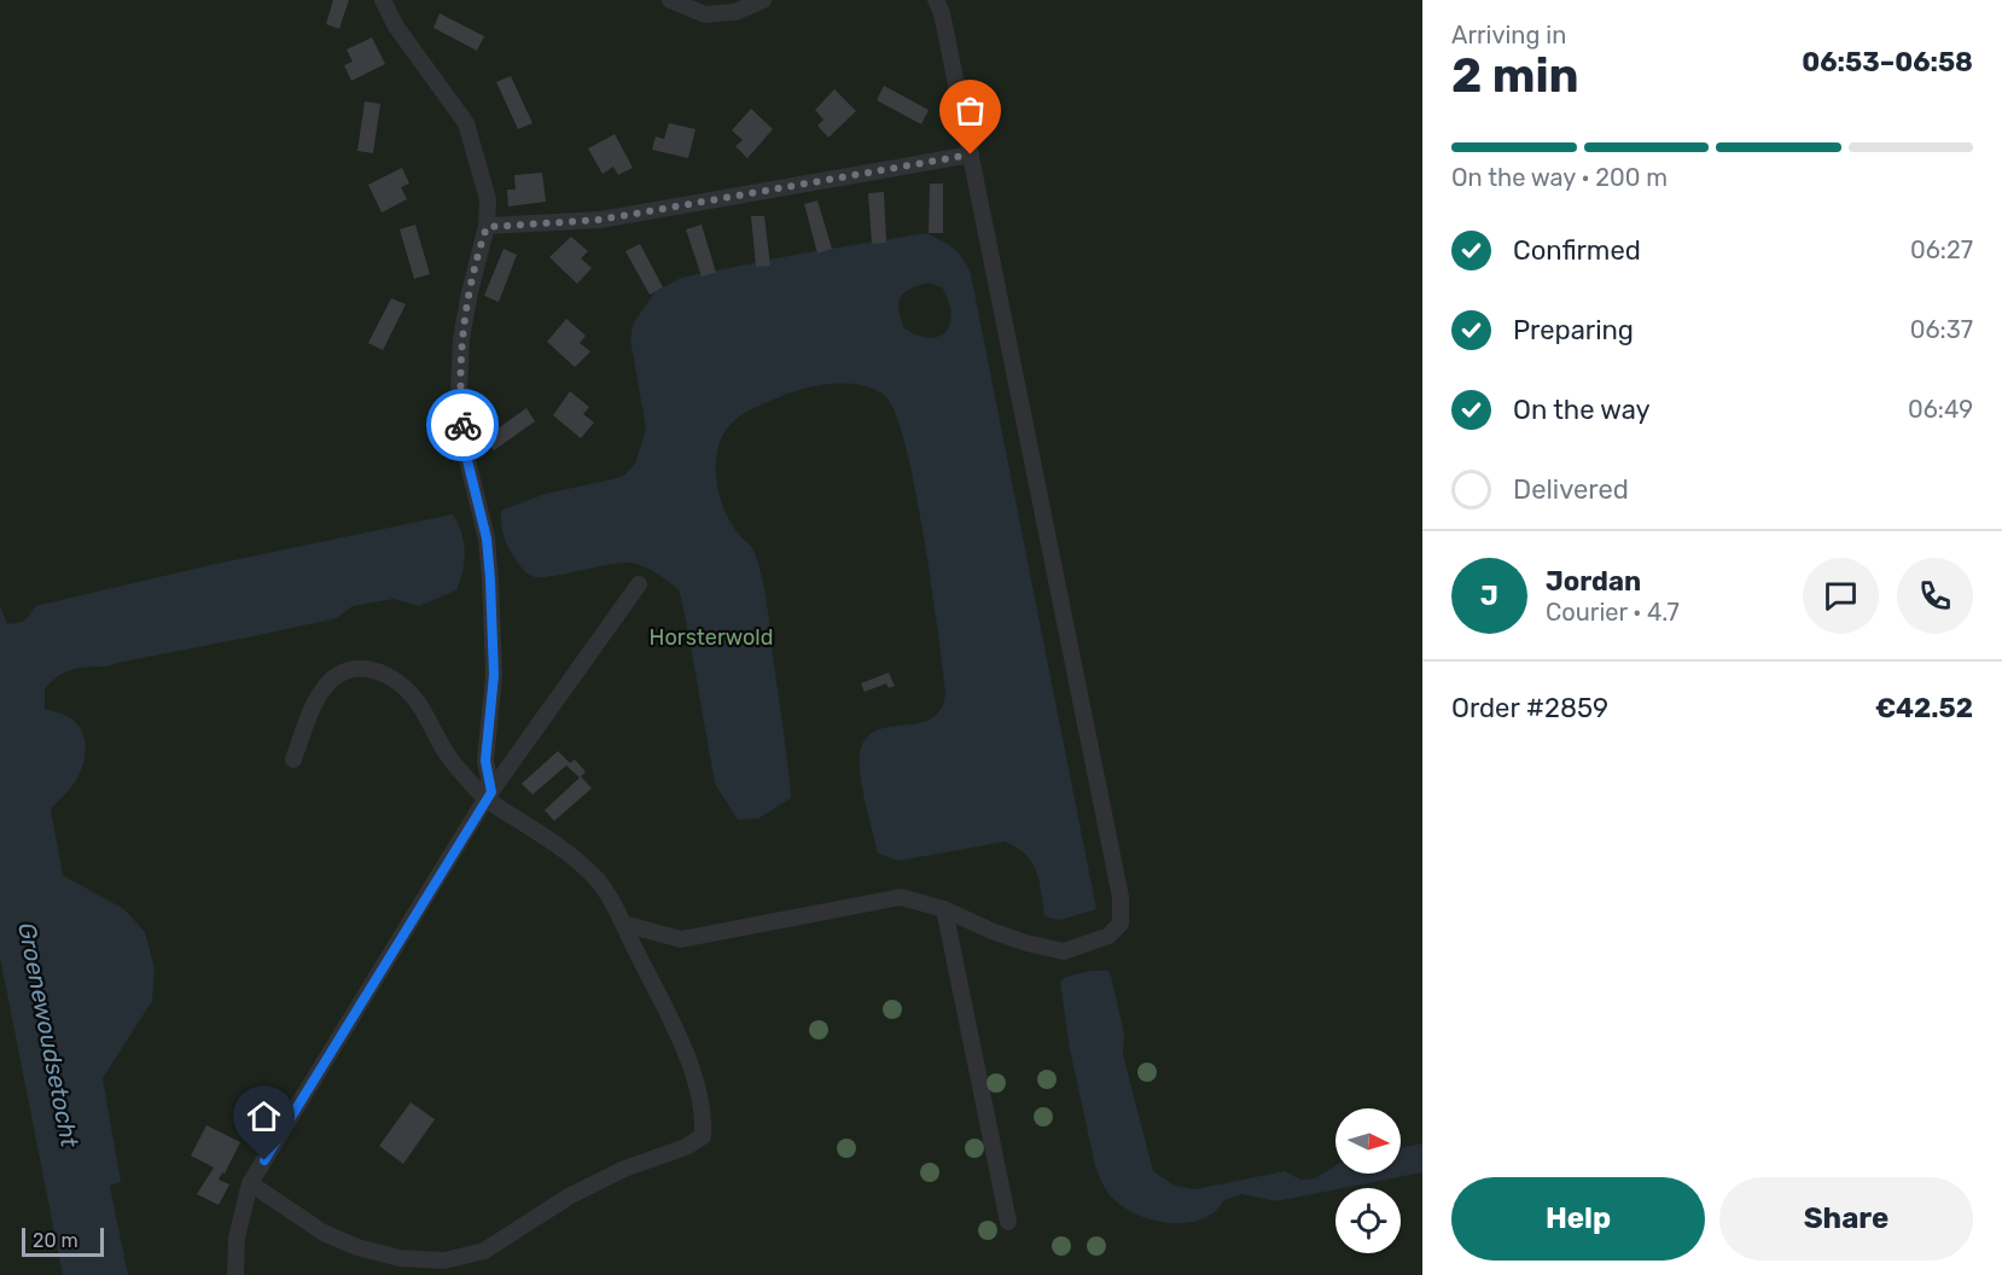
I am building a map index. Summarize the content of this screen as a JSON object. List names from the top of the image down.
{
  "water": ["Groenewoudsetocht"],
  "parks": ["Horsterwold"],
  "scale_bar": "20 m",
  "north": "right",
  "page": {
    "heading": ["2 min", "Arriving in", "06:53–06:58"],
    "panel": [
      "Jordan",
      "Courier · 4.7",
      "Order #2859",
      "€42.52"
    ],
    "bar": "On the way · 200 m",
    "list": [
      ["Confirmed", "06:27"],
      ["Preparing", "06:37"],
      ["On the way", "06:49"],
      "Delivered"
    ],
    "round": "J",
    "buttons": ["Help", "Share"],
    "scale": "20 m"
  }
}
